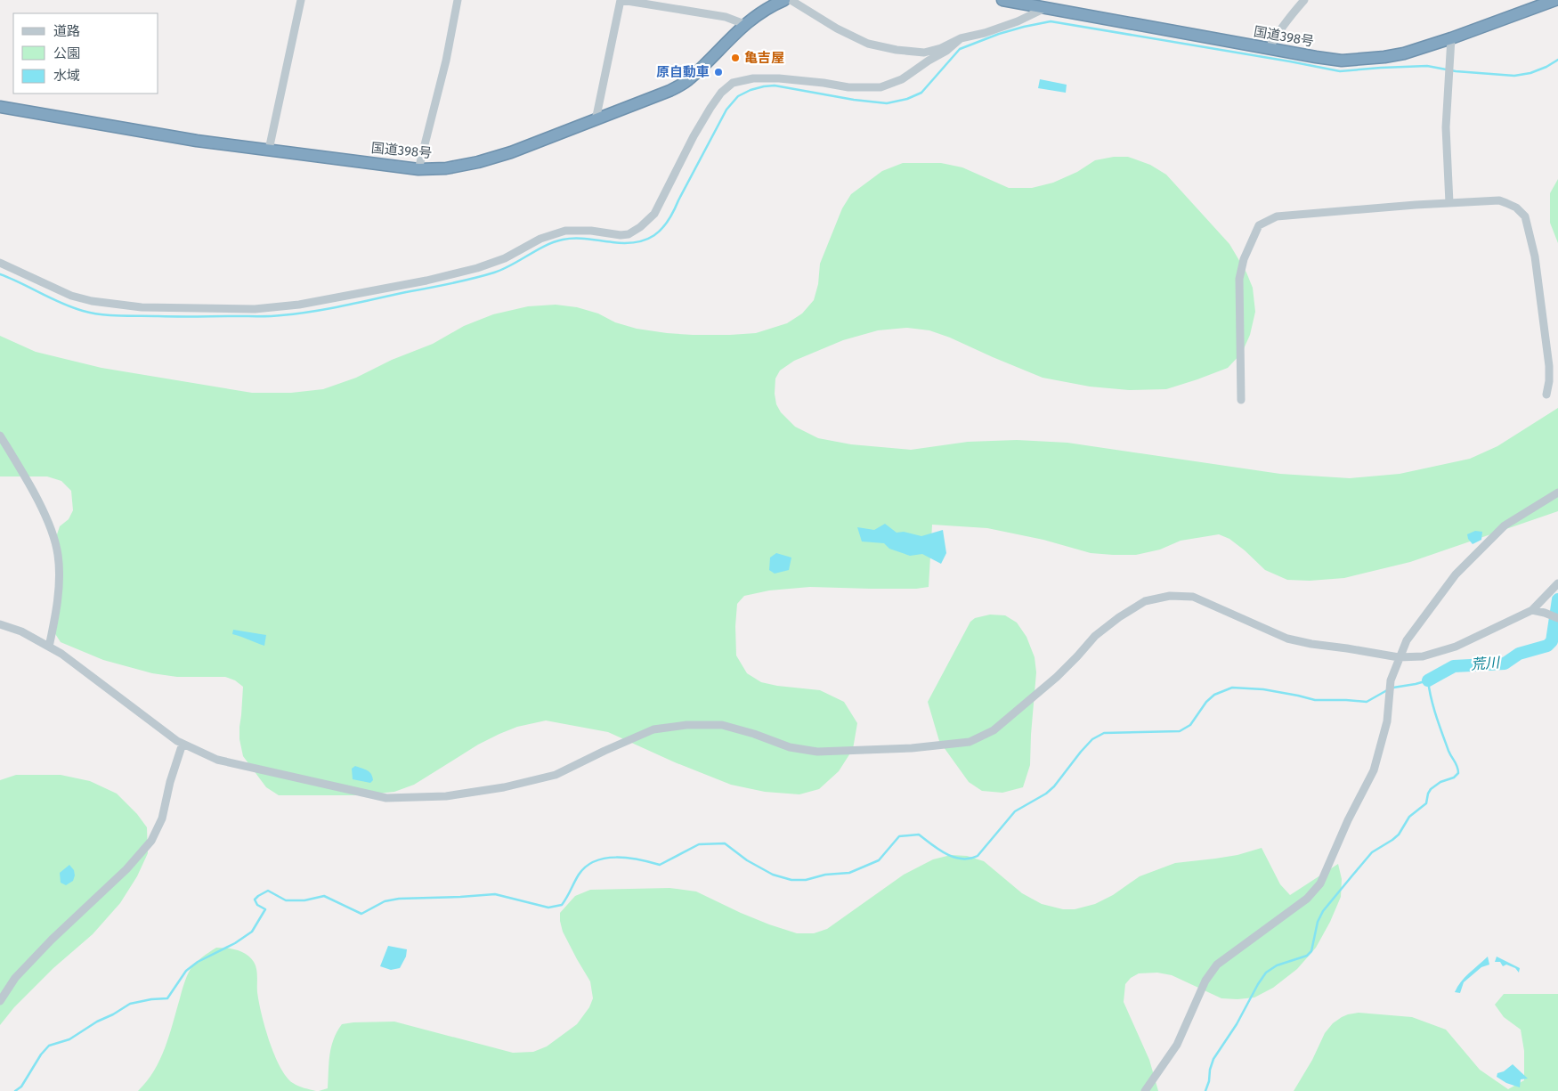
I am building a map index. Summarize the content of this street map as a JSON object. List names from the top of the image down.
{
  "streets": {
    "highway": ["国道398号"]
  },
  "water": ["荒川"],
  "places": ["亀吉屋", "原自動車"],
  "legend": ["道路", "公園", "水域"]
}
